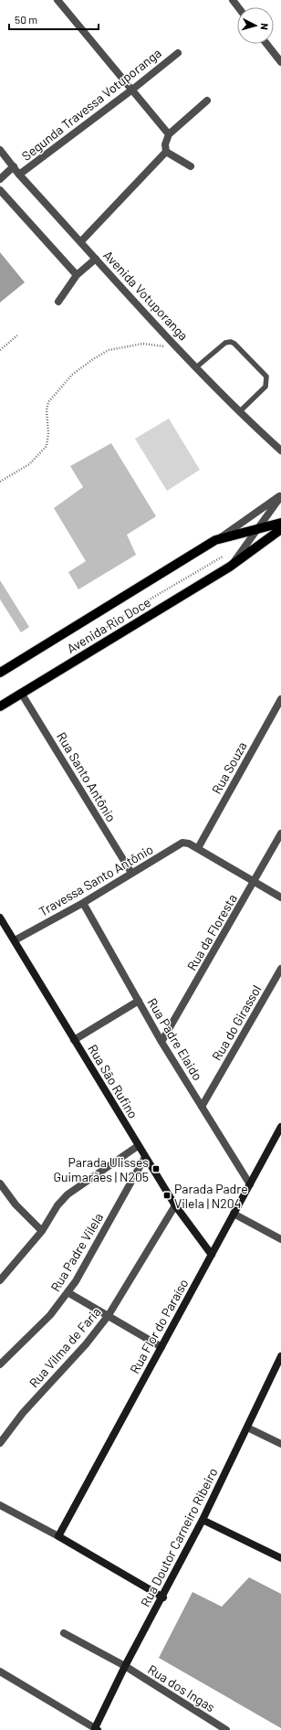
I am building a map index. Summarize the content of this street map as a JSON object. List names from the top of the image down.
{
  "streets": {
    "main road": ["Avenida Rio Doce"],
    "street": [
      "Segunda Travessa Votuporanga",
      "Avenida Votuporanga",
      "Rua Souza",
      "Rua Santo Antônio",
      "Travessa Santo Antônio",
      "Rua da Floresta",
      "Rua do Girassol",
      "Rua Padre Elaido",
      "Rua São Rufino",
      "Rua Padre Vilela",
      "Rua Flor do Paraíso",
      "Rua Vilma de Faria",
      "Rua Doutor Carneiro Ribeiro",
      "Rua dos Ingas"
    ]
  },
  "crossings": [
    ["Segunda Travessa Votuporanga", "Avenida Votuporanga"],
    ["Avenida Rio Doce", "Rua Santo Antônio"],
    ["Rua Souza", "Travessa Santo Antônio"],
    ["Rua Santo Antônio", "Travessa Santo Antônio"],
    ["Travessa Santo Antônio", "Rua Padre Elaido"],
    ["Travessa Santo Antônio", "Rua São Rufino"],
    ["Rua da Floresta", "Rua Padre Elaido"],
    ["Rua do Girassol", "Rua Padre Elaido"],
    ["Rua Padre Elaido", "Rua Flor do Paraíso"],
    ["Rua São Rufino", "Rua Padre Vilela"],
    ["Rua São Rufino", "Rua Flor do Paraíso"],
    ["Rua São Rufino", "Rua Vilma de Faria"],
    ["Rua Doutor Carneiro Ribeiro", "Rua dos Ingas"]
  ],
  "places": {
    "transit": ["Parada Ulisses Guimarães | N205", "Parada Padre Vilela | N204"]
  },
  "scale_bar": "50 m",
  "north": "right"
}
